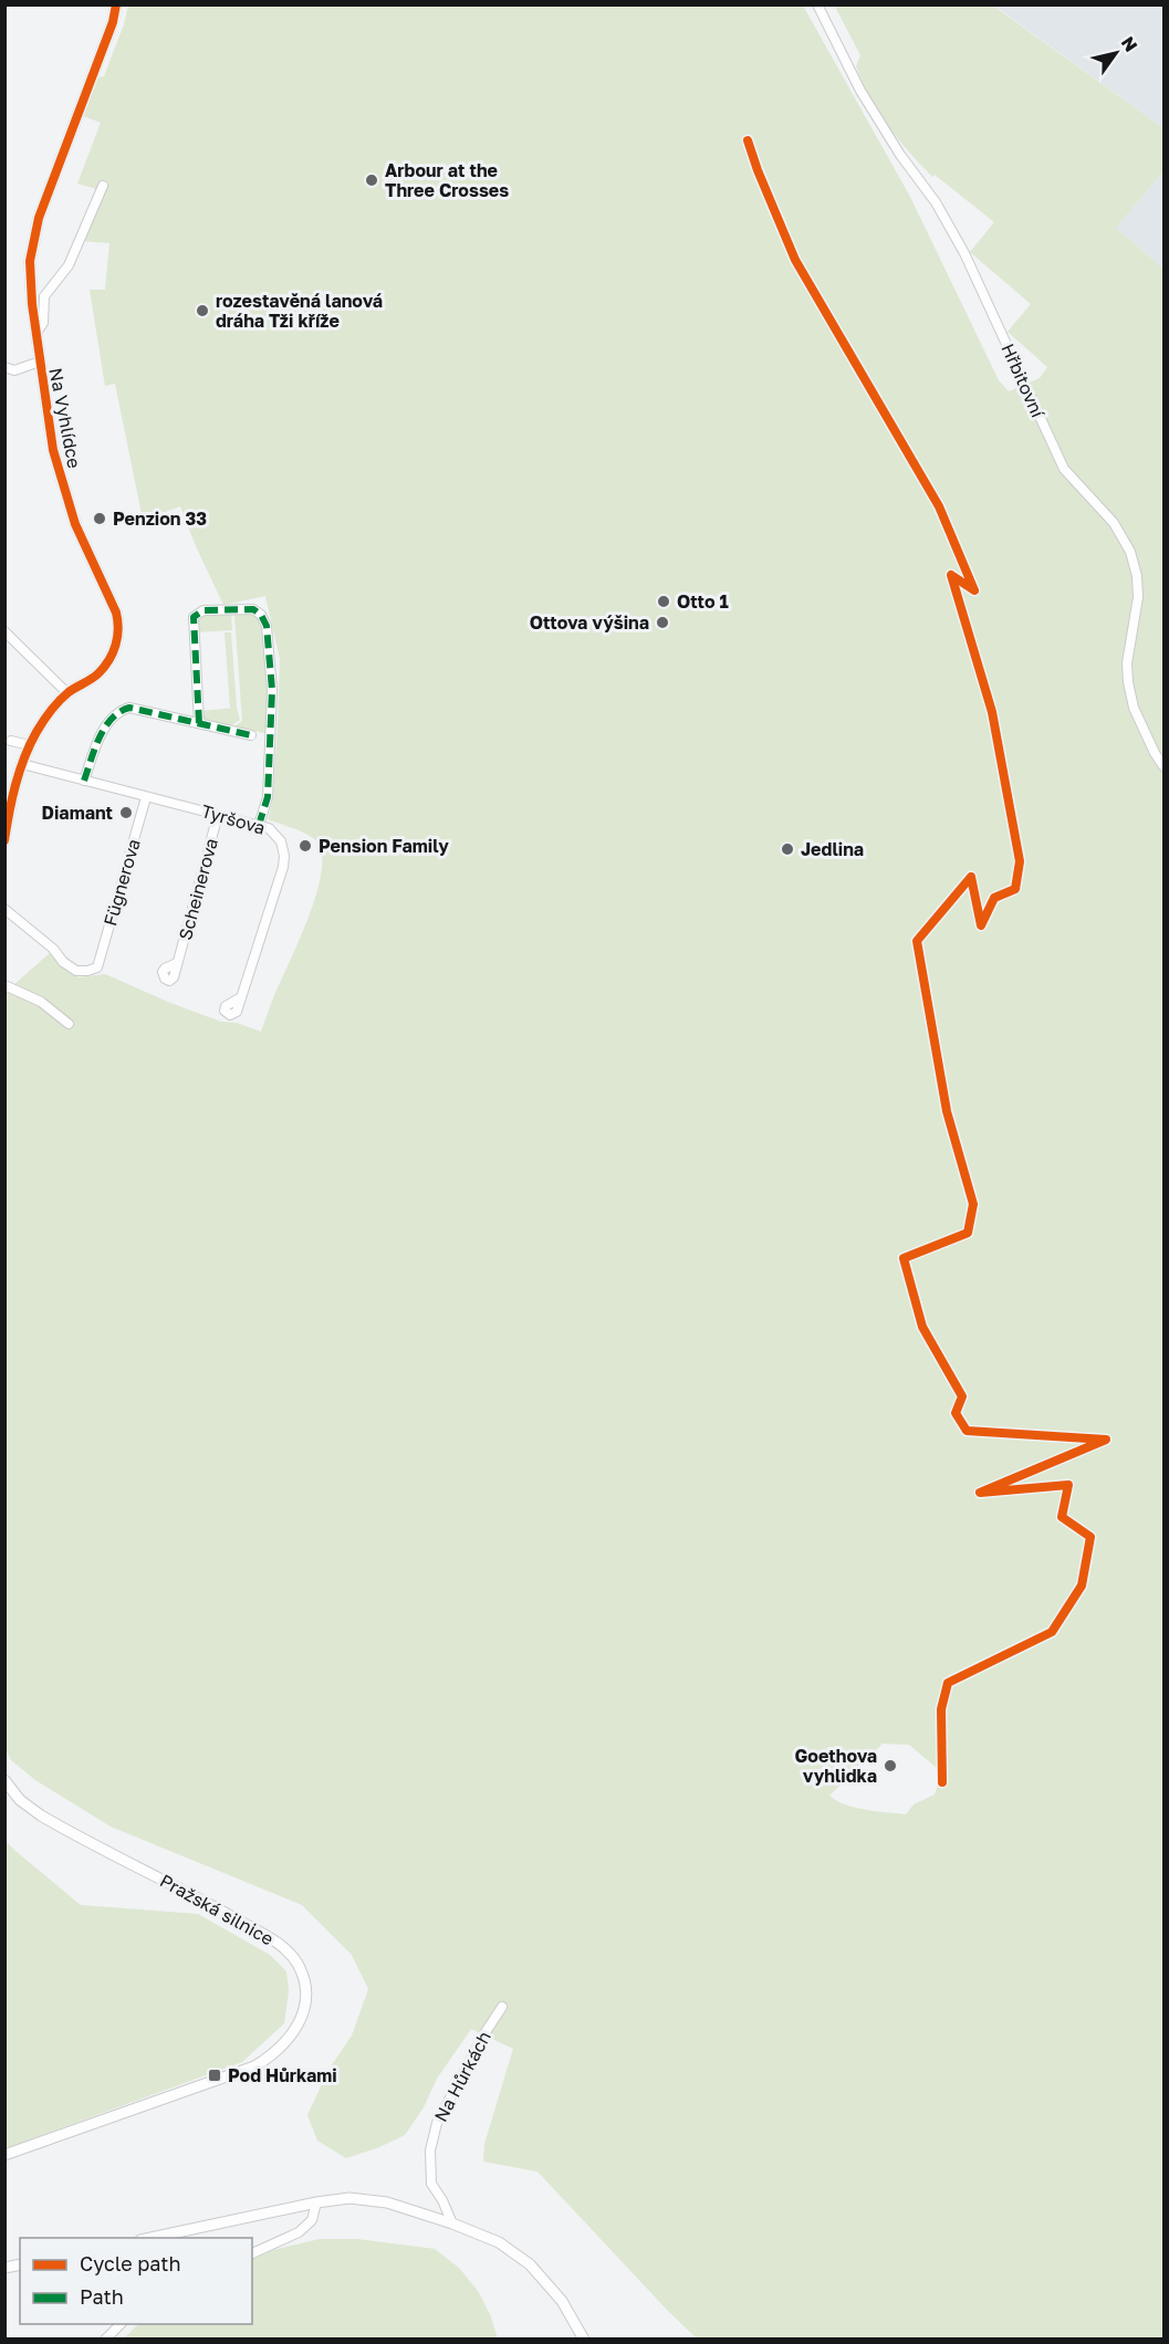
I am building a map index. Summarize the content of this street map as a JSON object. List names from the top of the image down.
{
  "streets": {
    "street": [
      "Hřbitovní",
      "Na Vyhlídce",
      "Tyršova",
      "Fügnerova",
      "Scheinerova",
      "Pražská silnice",
      "Na Hůrkách"
    ]
  },
  "crossings": [
    ["Na Vyhlídce", "Tyršova"],
    ["Tyršova", "Fügnerova"],
    ["Tyršova", "Scheinerova"]
  ],
  "places": {
    "other": [
      "Arbour at the Three Crosses",
      "rozestavěná lanová dráha Tži kříže",
      "Penzion 33",
      "Otto 1",
      "Ottova výšina",
      "Diamant",
      "Pension Family",
      "Jedlina",
      "Goethova vyhlidka"
    ],
    "transit": ["Pod Hůrkami"]
  },
  "legend": ["Cycle path", "Path"],
  "north": "top right"
}
